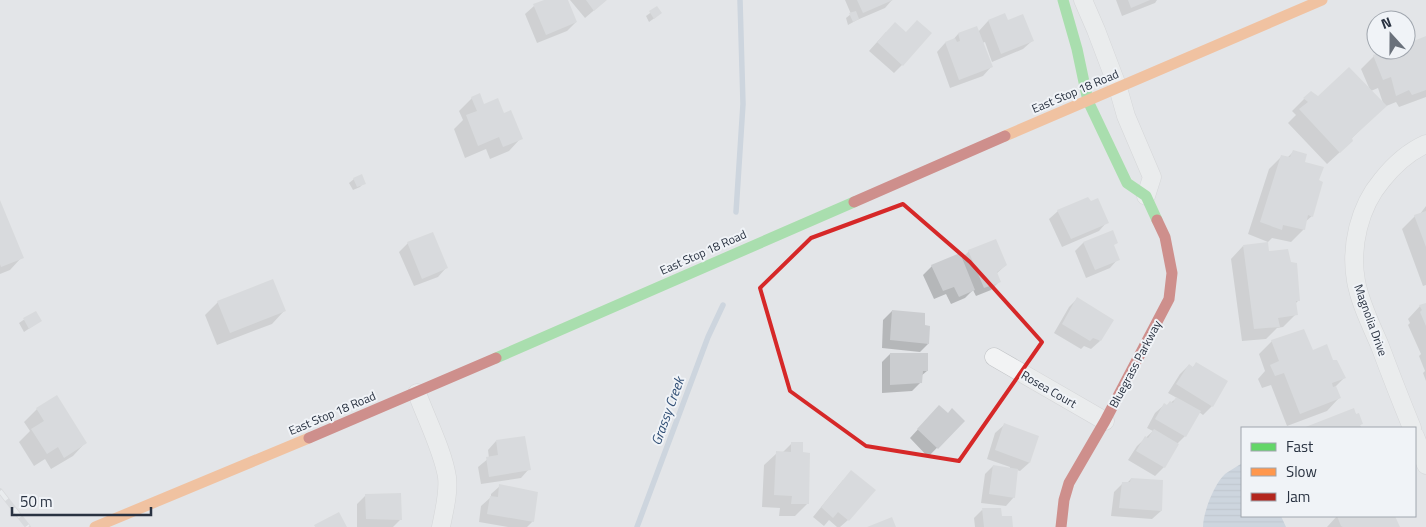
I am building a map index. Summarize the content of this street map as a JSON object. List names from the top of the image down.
{
  "streets": {
    "street": [
      "East Stop 18 Road",
      "Magnolia Drive",
      "Bluegrass Parkway",
      "Rosea Court"
    ]
  },
  "crossings": [
    ["East Stop 18 Road", "Bluegrass Parkway"],
    ["Bluegrass Parkway", "Rosea Court"]
  ],
  "water": ["Grassy Creek"],
  "legend": ["Fast", "Slow", "Jam"],
  "scale_bar": "50 m",
  "north": "top"
}
